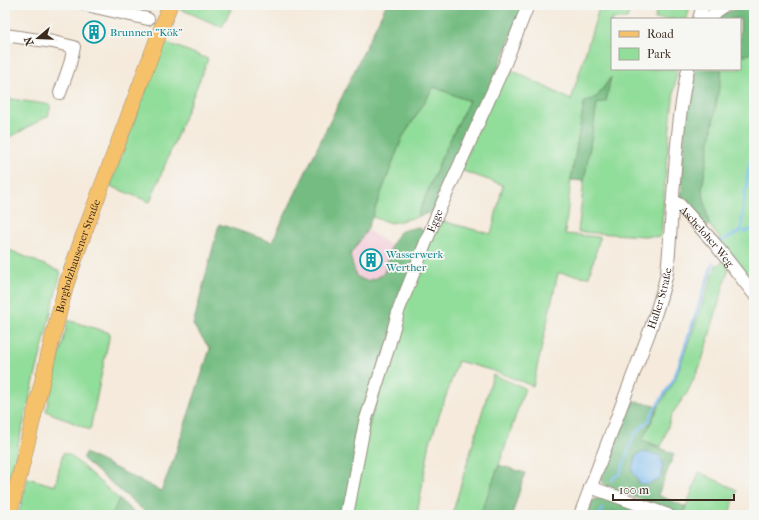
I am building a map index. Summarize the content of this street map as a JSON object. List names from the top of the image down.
{
  "streets": {
    "main road": ["Borgholzhausener Straße"],
    "street": ["Egge", "Ascheloher Weg", "Haller Straße"]
  },
  "crossings": [
    ["Ascheloher Weg", "Haller Straße"]
  ],
  "places": {
    "building": ["Brunnen \"Kök\"", "Wasserwerk Werther"]
  },
  "legend": ["Road", "Park"],
  "scale_bar": "100 m",
  "north": "left"
}
